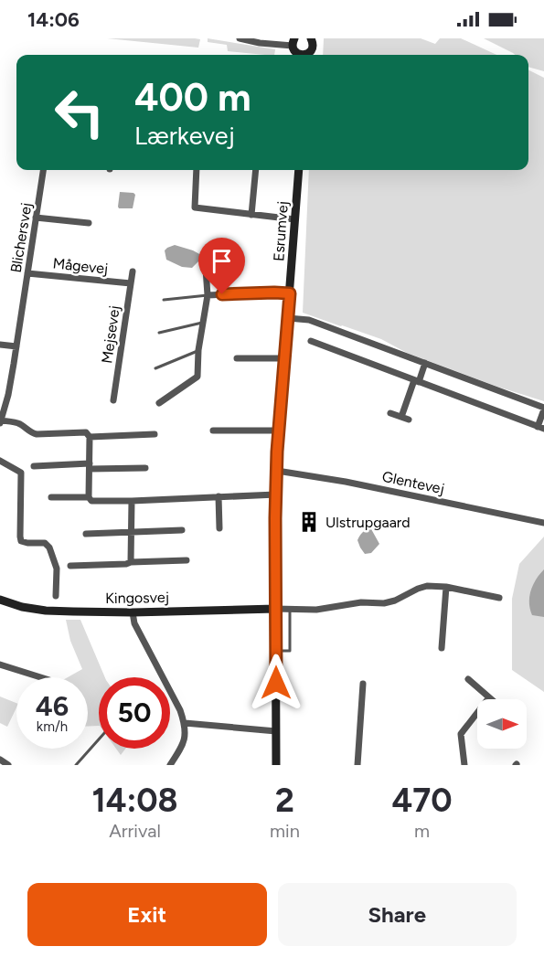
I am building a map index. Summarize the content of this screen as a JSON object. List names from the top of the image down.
{
  "streets": {
    "main road": ["Esrumvej", "Kingosvej"],
    "street": [
      "Blichersvej",
      "Mågevej",
      "Mejsevej",
      "Glentevej"
    ]
  },
  "crossings": [
    ["Esrumvej", "Glentevej"],
    ["Esrumvej", "Kingosvej"],
    ["Blichersvej", "Mågevej"],
    ["Mågevej", "Mejsevej"]
  ],
  "places": {
    "building": ["Ulstrupgaard"]
  },
  "north": "right",
  "page": {
    "status": "14:06",
    "turn": ["400 m", "Lærkevej"],
    "speed": "46 km/h",
    "limit": "50",
    "eta": [
      "14:08",
      "Arrival",
      "2",
      "min",
      "470",
      "m"
    ],
    "buttons": ["Exit", "Share"]
  }
}
